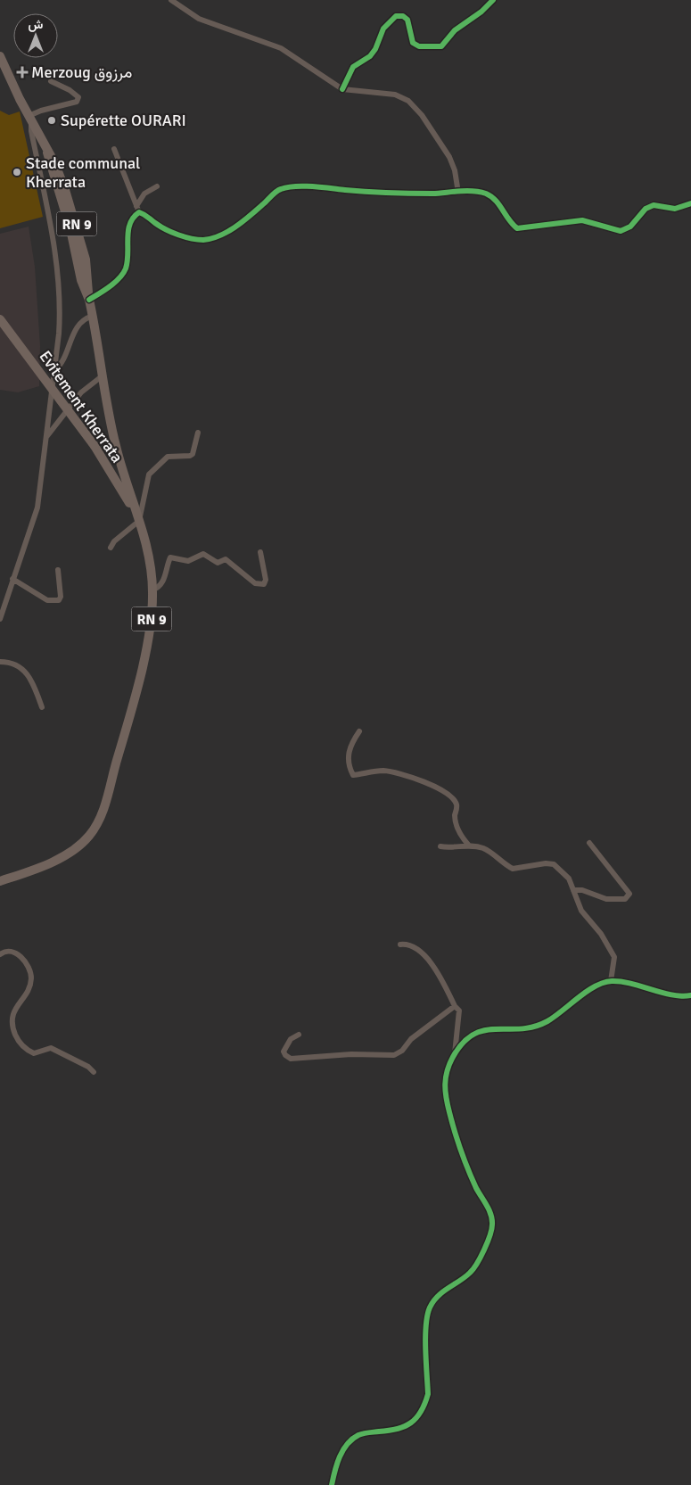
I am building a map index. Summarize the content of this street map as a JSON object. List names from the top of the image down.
{
  "streets": {
    "main road": ["RN 9", "Evitement Kherrata"]
  },
  "crossings": [
    ["RN 9", "Evitement Kherrata"]
  ],
  "places": {
    "health": ["Merzoug مرزوق"],
    "other": ["Supérette OURARI", "Stade communal Kherrata"]
  },
  "north": "top"
}
